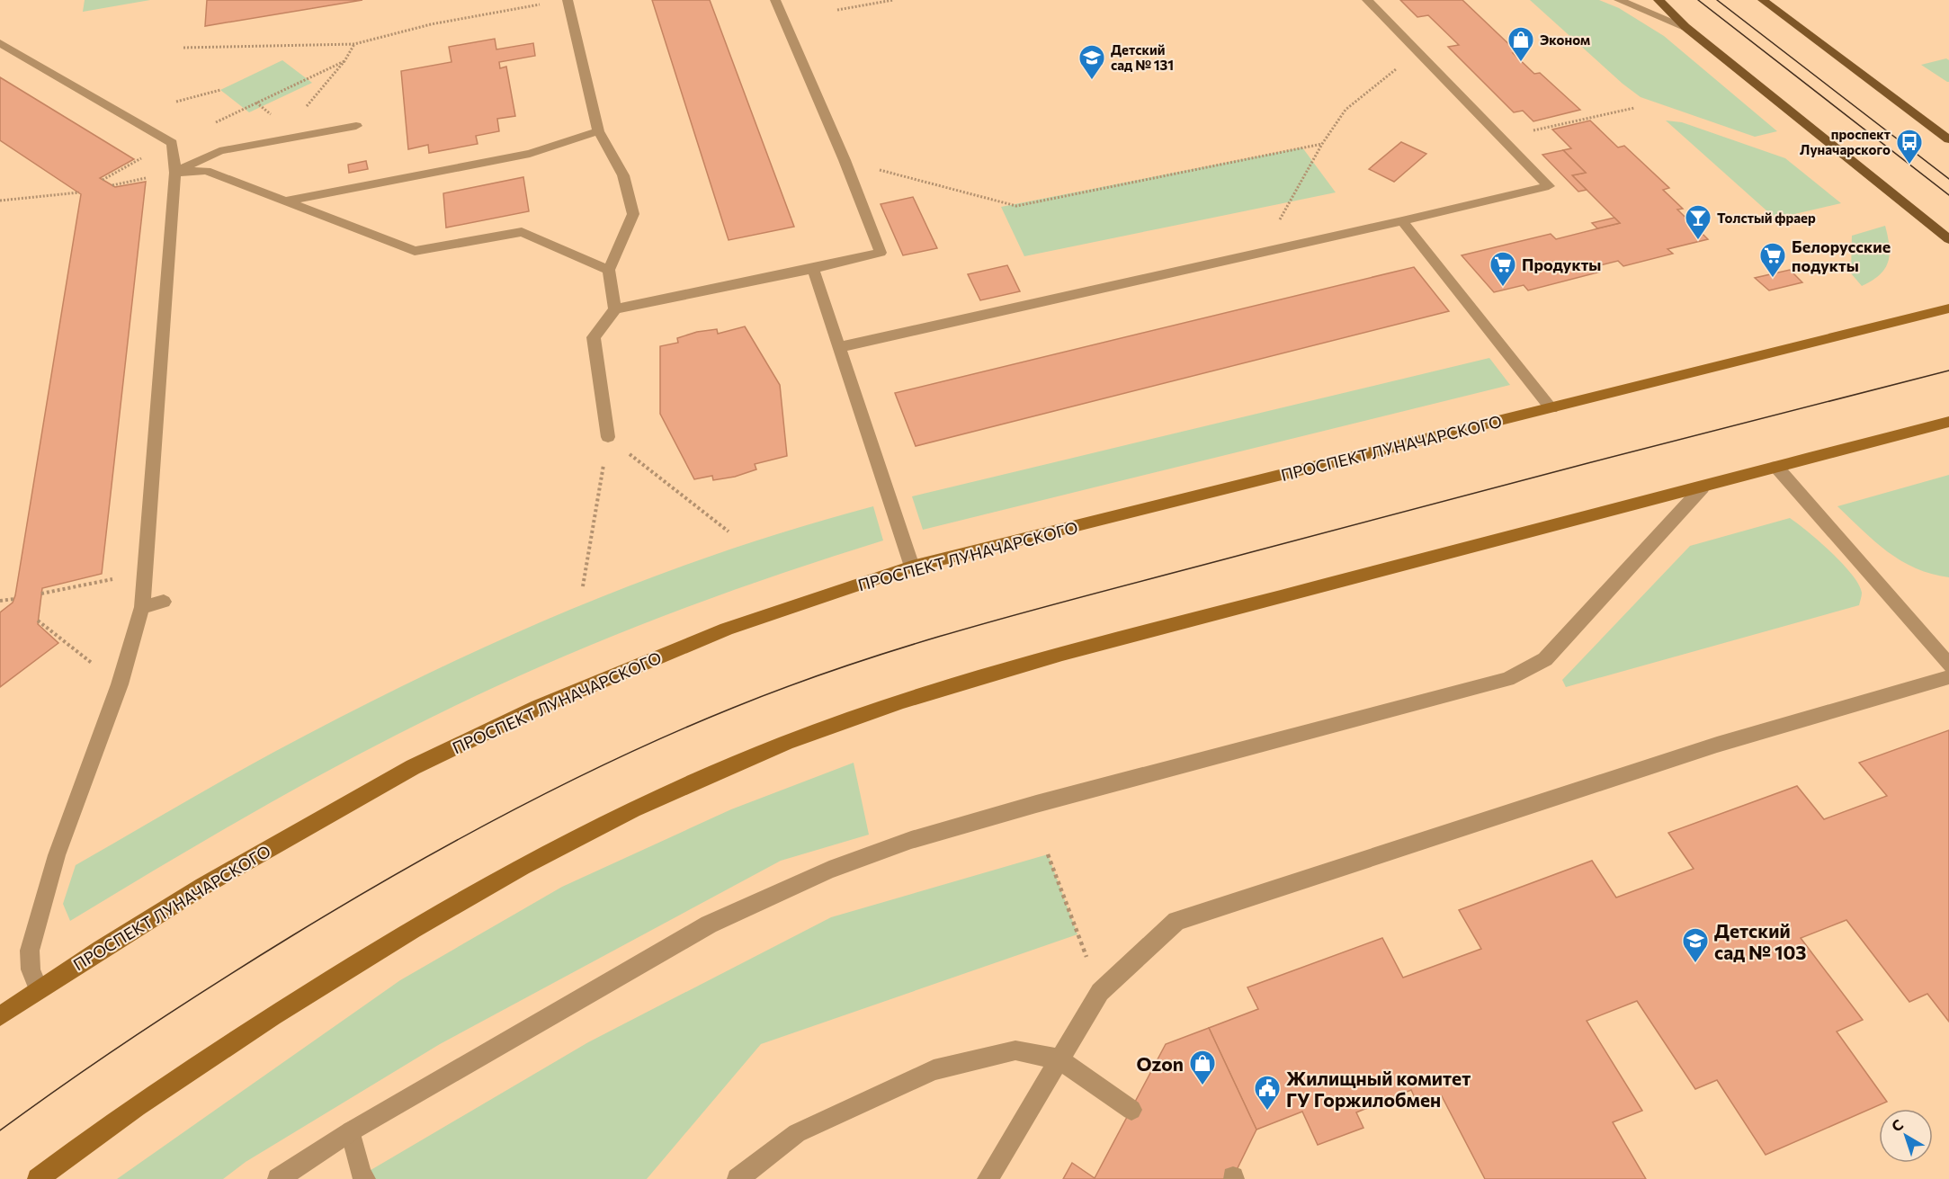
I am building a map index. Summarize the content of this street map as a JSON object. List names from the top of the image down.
{
  "streets": {
    "main road": ["ПРОСПЕКТ ЛУНАЧАРСКОГО"]
  },
  "places": {
    "shop": ["Эконом", "Ozon"],
    "school or university": ["Детский сад № 131", "Детский сад № 103"],
    "bus stop": ["проспект Луначарского"],
    "bar": ["Толстый фраер"],
    "supermarket": ["Белорусские подукты", "Продукты"],
    "public building": ["Жилищный комитет ГУ Горжилобмен"]
  },
  "north": "top left"
}
